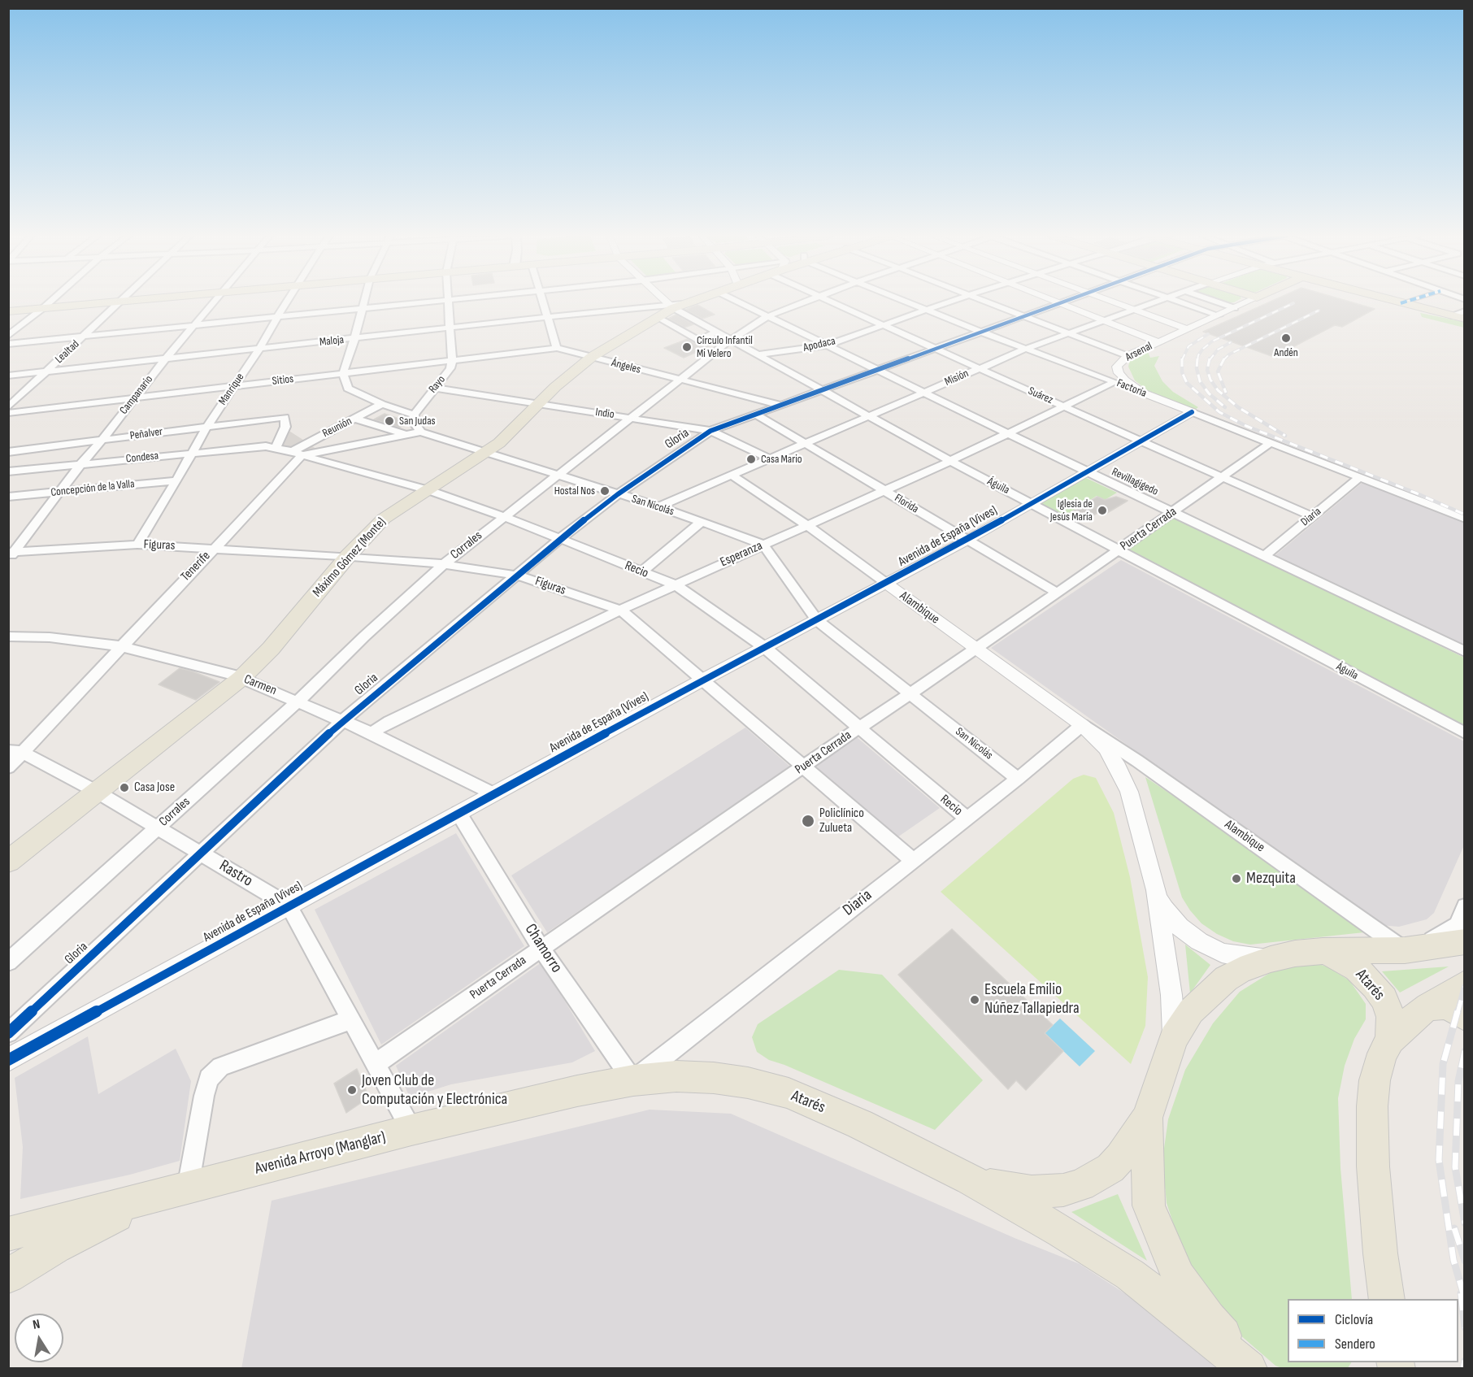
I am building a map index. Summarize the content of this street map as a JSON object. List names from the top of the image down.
{
  "streets": {
    "main road": ["Máximo Gómez (Monte)", "Atarés", "Avenida Arroyo (Manglar)"],
    "street": [
      "Maloja",
      "Apodaca",
      "Lealtad",
      "Arsenal",
      "Ángeles",
      "Misión",
      "Sitios",
      "Rayo",
      "Factoría",
      "Manrique",
      "Campanario",
      "Suárez",
      "Indio",
      "Reunión",
      "Peñalver",
      "Gloria",
      "Condesa",
      "Revillagigedo",
      "Águila",
      "Concepción de la Valla",
      "Florida",
      "San Nicolás",
      "Diaria",
      "Puerta Cerrada",
      "Avenida de España (Vives)",
      "Figuras",
      "Corrales",
      "Esperanza",
      "Tenerife",
      "Recio",
      "Alambique",
      "Carmen",
      "Rastro",
      "Chamorro"
    ]
  },
  "crossings": [
    ["Maloja", "Lealtad"],
    ["Maloja", "Rayo"],
    ["Maloja", "Manrique"],
    ["Maloja", "Campanario"],
    ["Maloja", "Águila"],
    ["Maloja", "Máximo Gómez (Monte)"],
    ["Apodaca", "Factoría"],
    ["Apodaca", "Suárez"],
    ["Apodaca", "Revillagigedo"],
    ["Apodaca", "Águila"],
    ["Arsenal", "Factoría"],
    ["Arsenal", "Esperanza"],
    ["Ángeles", "Sitios"],
    ["Ángeles", "Gloria"],
    ["Ángeles", "Corrales"],
    ["Ángeles", "Máximo Gómez (Monte)"],
    ["Misión", "Factoría"],
    ["Misión", "Suárez"],
    ["Misión", "Indio"],
    ["Misión", "Revillagigedo"],
    ["Misión", "Águila"],
    ["Misión", "Florida"],
    ["Misión", "San Nicolás"],
    ["Misión", "Alambique"],
    ["Sitios", "Rayo"],
    ["Sitios", "Manrique"],
    ["Sitios", "Campanario"],
    ["Rayo", "Indio"],
    ["Factoría", "Gloria"],
    ["Factoría", "Diaria"],
    ["Factoría", "Puerta Cerrada"],
    ["Factoría", "Avenida de España (Vives)"],
    ["Factoría", "Esperanza"],
    ["Manrique", "Peñalver"],
    ["Manrique", "Condesa"],
    ["Manrique", "Concepción de la Valla"],
    ["Manrique", "Figuras"],
    ["Campanario", "Peñalver"],
    ["Campanario", "Condesa"],
    ["Campanario", "Concepción de la Valla"],
    ["Campanario", "Figuras"],
    ["Suárez", "Gloria"],
    ["Suárez", "Diaria"],
    ["Suárez", "Puerta Cerrada"],
    ["Suárez", "Avenida de España (Vives)"],
    ["Suárez", "Esperanza"],
    ["Indio", "Gloria"],
    ["Indio", "Corrales"],
    ["Indio", "Máximo Gómez (Monte)"],
    ["Reunión", "Tenerife"],
    ["Reunión", "Recio"],
    ["Peñalver", "Condesa"],
    ["Peñalver", "Recio"],
    ["Gloria", "Revillagigedo"],
    ["Gloria", "Águila"],
    ["Gloria", "Florida"],
    ["Gloria", "San Nicolás"],
    ["Gloria", "Figuras"],
    ["Gloria", "Recio"],
    ["Gloria", "Carmen"],
    ["Gloria", "Rastro"],
    ["Condesa", "Recio"],
    ["Revillagigedo", "Diaria"],
    ["Revillagigedo", "Puerta Cerrada"],
    ["Revillagigedo", "Avenida de España (Vives)"],
    ["Revillagigedo", "Corrales"],
    ["Revillagigedo", "Esperanza"],
    ["Águila", "Puerta Cerrada"],
    ["Águila", "Avenida de España (Vives)"],
    ["Águila", "Corrales"],
    ["Águila", "Esperanza"],
    ["Águila", "Máximo Gómez (Monte)"],
    ["Florida", "Puerta Cerrada"],
    ["Florida", "Avenida de España (Vives)"],
    ["Florida", "Esperanza"],
    ["San Nicolás", "Diaria"],
    ["San Nicolás", "Puerta Cerrada"],
    ["San Nicolás", "Avenida de España (Vives)"],
    ["San Nicolás", "Corrales"],
    ["San Nicolás", "Esperanza"],
    ["San Nicolás", "Máximo Gómez (Monte)"],
    ["Diaria", "Figuras"],
    ["Diaria", "Recio"],
    ["Diaria", "Alambique"],
    ["Diaria", "Chamorro"],
    ["Diaria", "Atarés"],
    ["Diaria", "Avenida Arroyo (Manglar)"],
    ["Puerta Cerrada", "Figuras"],
    ["Puerta Cerrada", "Recio"],
    ["Puerta Cerrada", "Alambique"],
    ["Puerta Cerrada", "Rastro"],
    ["Puerta Cerrada", "Chamorro"],
    ["Avenida de España (Vives)", "Figuras"],
    ["Avenida de España (Vives)", "Recio"],
    ["Avenida de España (Vives)", "Alambique"],
    ["Avenida de España (Vives)", "Carmen"],
    ["Avenida de España (Vives)", "Rastro"],
    ["Avenida de España (Vives)", "Chamorro"],
    ["Figuras", "Corrales"],
    ["Figuras", "Esperanza"],
    ["Figuras", "Máximo Gómez (Monte)"],
    ["Figuras", "Tenerife"],
    ["Corrales", "Recio"],
    ["Corrales", "Carmen"],
    ["Corrales", "Rastro"],
    ["Esperanza", "Recio"],
    ["Esperanza", "Alambique"],
    ["Esperanza", "Carmen"],
    ["Máximo Gómez (Monte)", "Recio"],
    ["Máximo Gómez (Monte)", "Carmen"],
    ["Máximo Gómez (Monte)", "Rastro"],
    ["Tenerife", "Recio"],
    ["Tenerife", "Carmen"],
    ["Tenerife", "Rastro"],
    ["Alambique", "Atarés"],
    ["Rastro", "Avenida Arroyo (Manglar)"],
    ["Chamorro", "Atarés"],
    ["Chamorro", "Avenida Arroyo (Manglar)"],
    ["Atarés", "Avenida Arroyo (Manglar)"]
  ],
  "places": [
    "Andén",
    "Círculo Infantil Mi Velero",
    "San Judas",
    "Casa Mario",
    "Hostal Nos",
    "Iglesia de Jesús María",
    "Casa Jose",
    "Policlínico Zulueta",
    "Mezquita",
    "Escuela Emilio Núñez Tallapiedra",
    "Joven Club de Computación y Electrónica"
  ],
  "legend": ["Ciclovía", "Sendero"],
  "north": "top"
}
